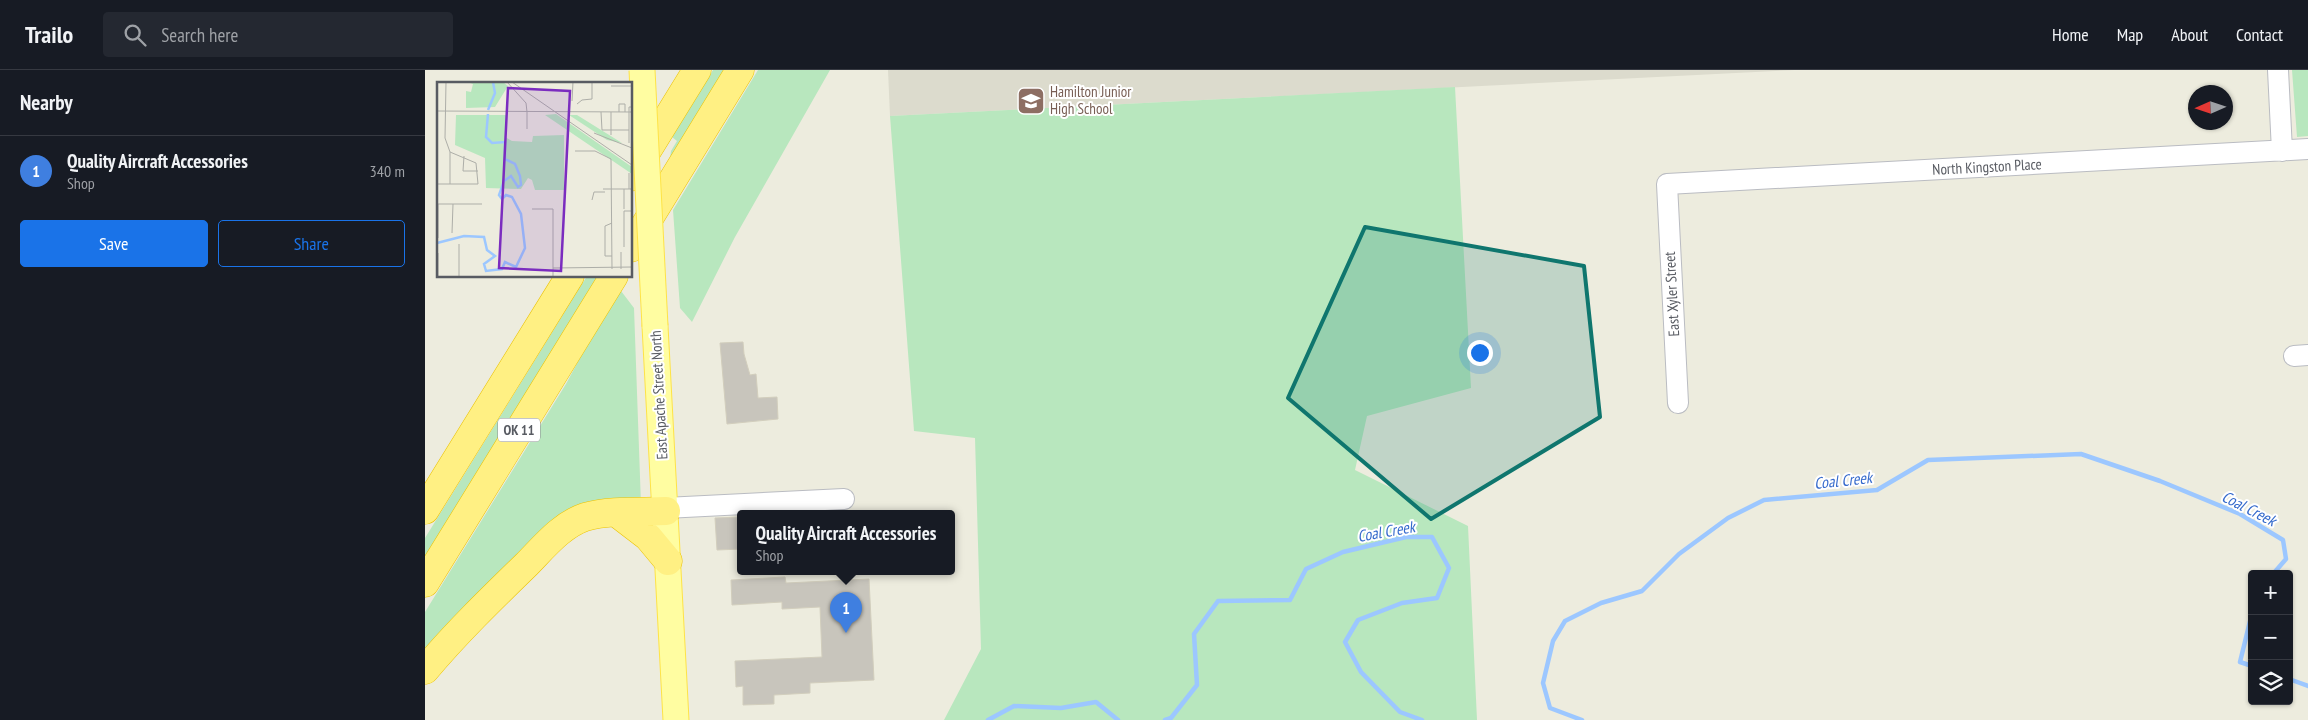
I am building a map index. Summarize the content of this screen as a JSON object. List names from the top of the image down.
{
  "streets": {
    "highway": ["OK 11"],
    "main road": ["East Apache Street North"],
    "street": ["North Kingston Place", "East Xyler Street"]
  },
  "crossings": [
    ["North Kingston Place", "East Xyler Street"]
  ],
  "water": ["Coal Creek"],
  "places": {
    "school or university": ["Hamilton Junior High School"]
  },
  "north": "left",
  "page": {
    "header": "Trailo",
    "search": "Search here",
    "nav": [
      "Home",
      "Map",
      "About",
      "Contact"
    ],
    "heading": "Nearby",
    "list": [
      {
        "mark": "1",
        "name": "Quality Aircraft Accessories",
        "note": "Shop",
        "value": "340 m"
      }
    ],
    "buttons": ["Save", "Share"],
    "popup": ["Quality Aircraft Accessories", "Shop"],
    "map_buttons": ["+", "−"],
    "pins": "1"
  }
}
